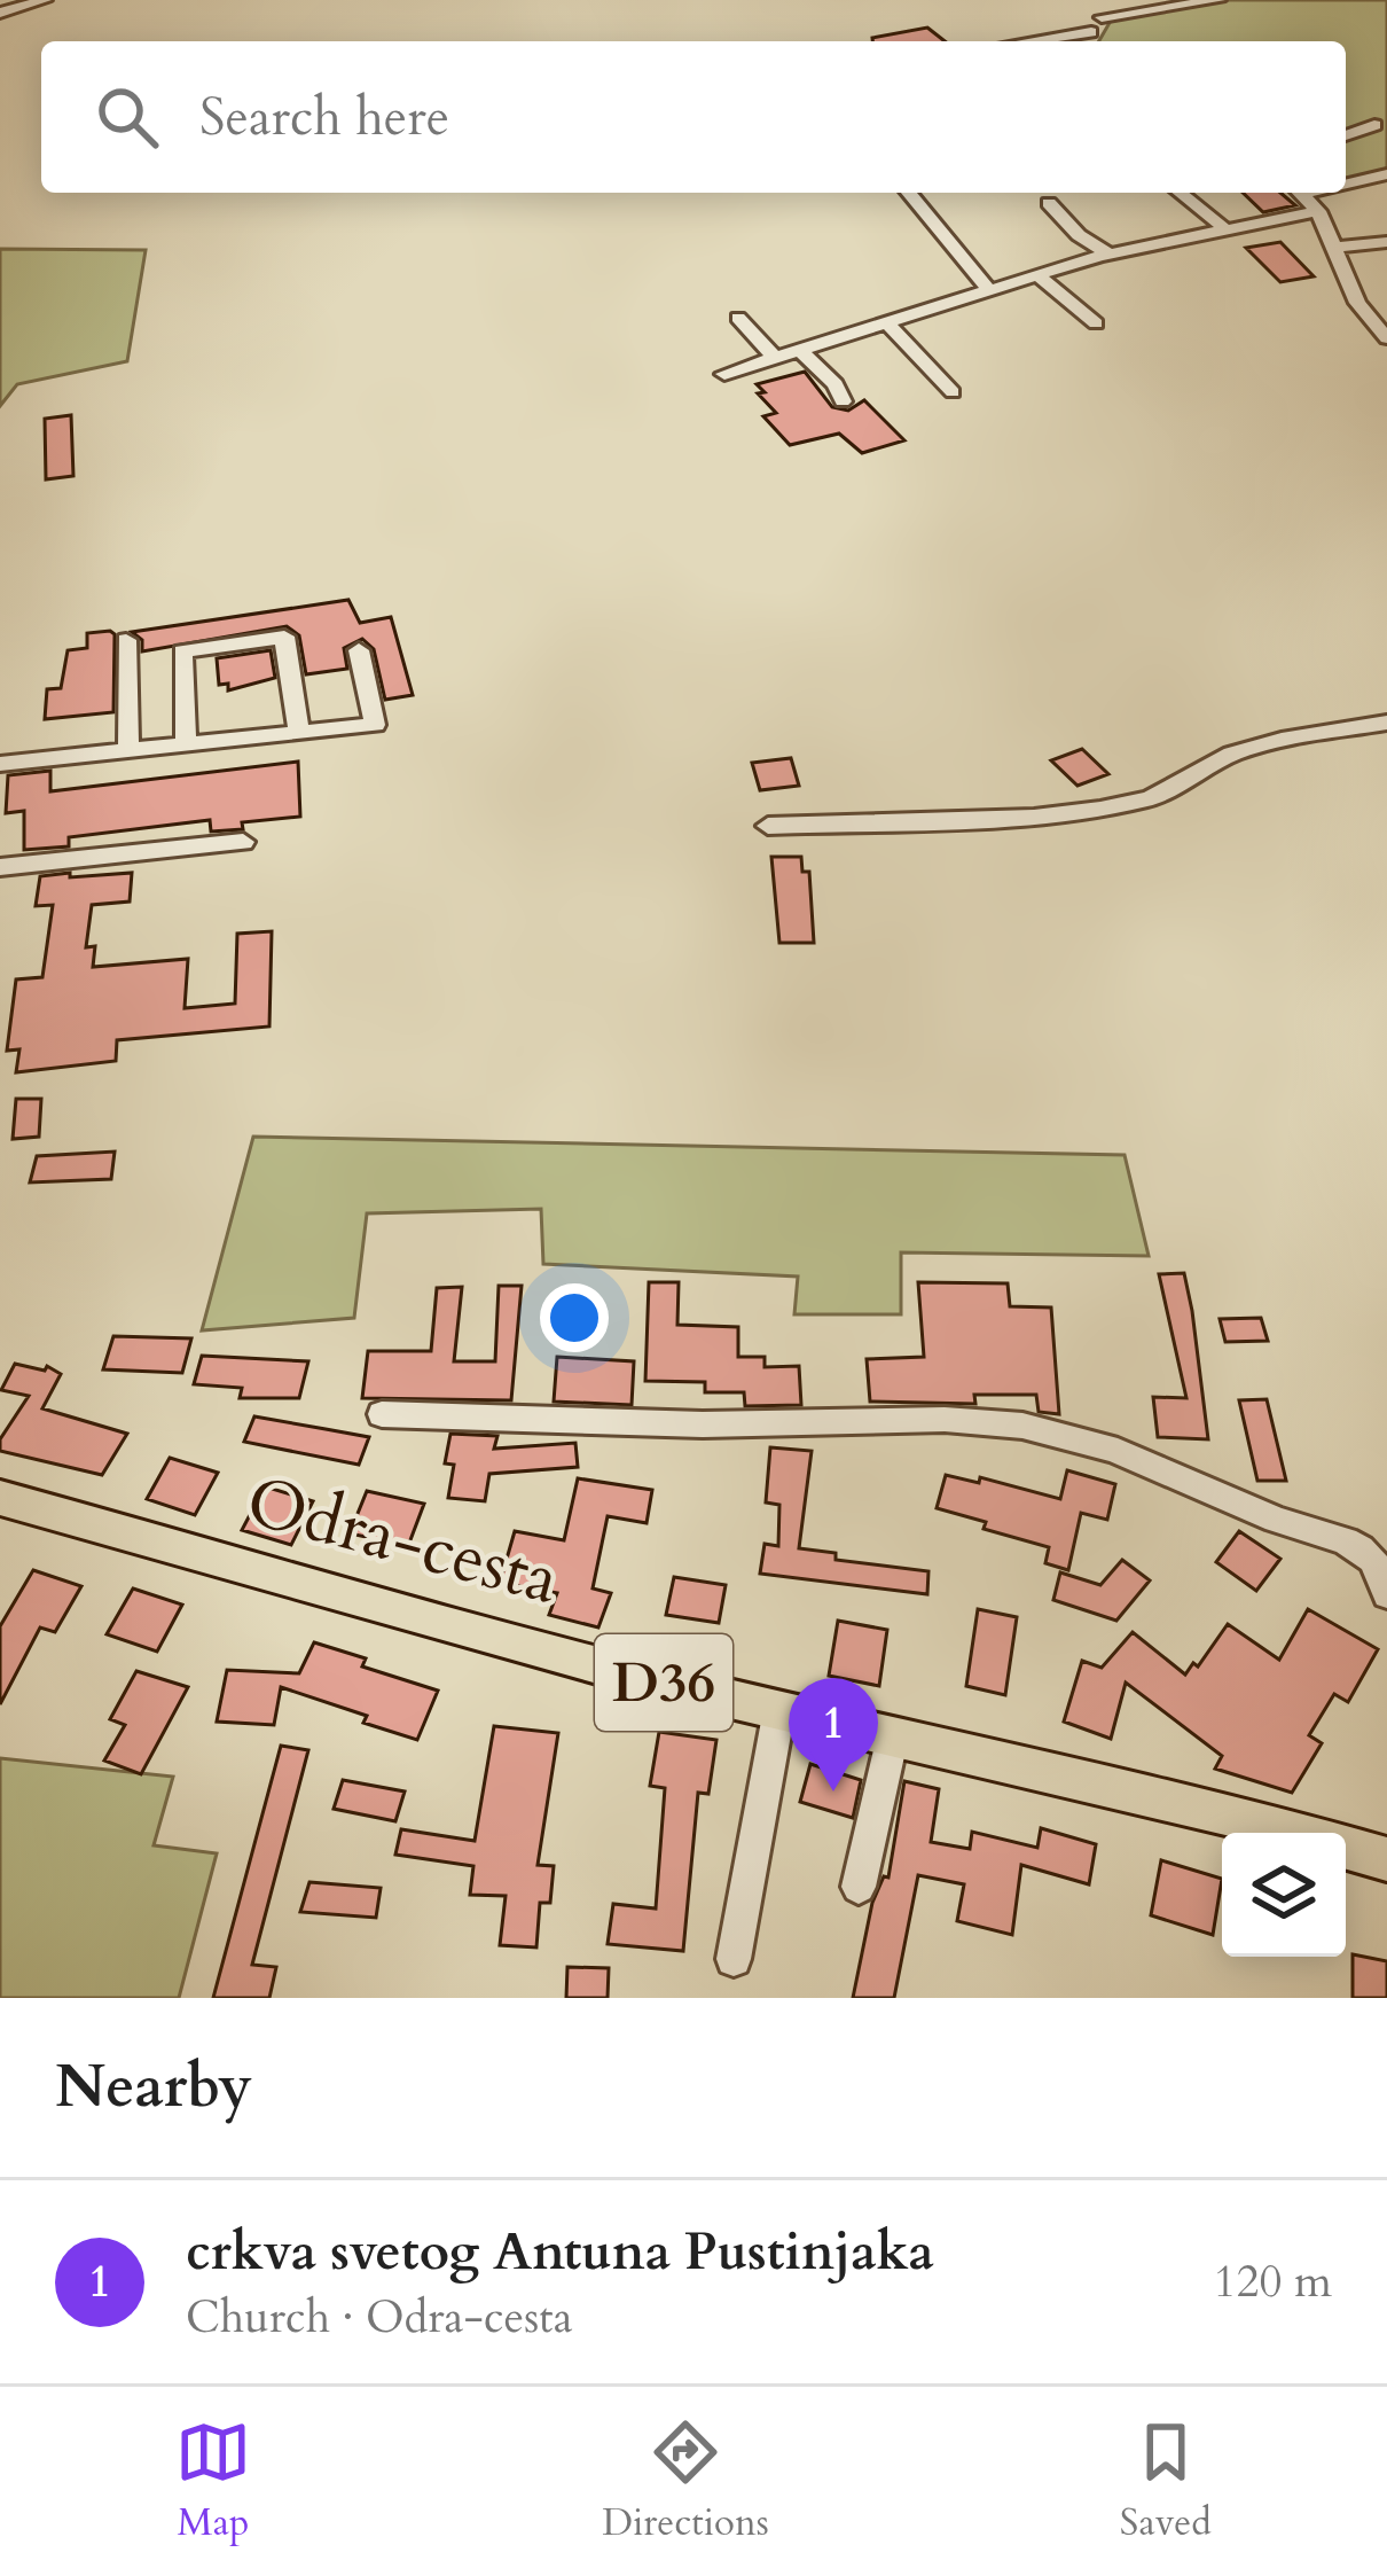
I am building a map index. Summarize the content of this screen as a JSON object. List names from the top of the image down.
{
  "streets": {
    "main road": ["Odra-cesta", "D36"]
  },
  "page": {
    "search": "Search here",
    "pins": "1",
    "heading": "Nearby",
    "list": [
      {
        "mark": "1",
        "name": "crkva svetog Antuna Pustinjaka",
        "note": "Church · Odra-cesta",
        "value": "120 m"
      }
    ],
    "nav": ["Map", "Directions", "Saved"]
  }
}
